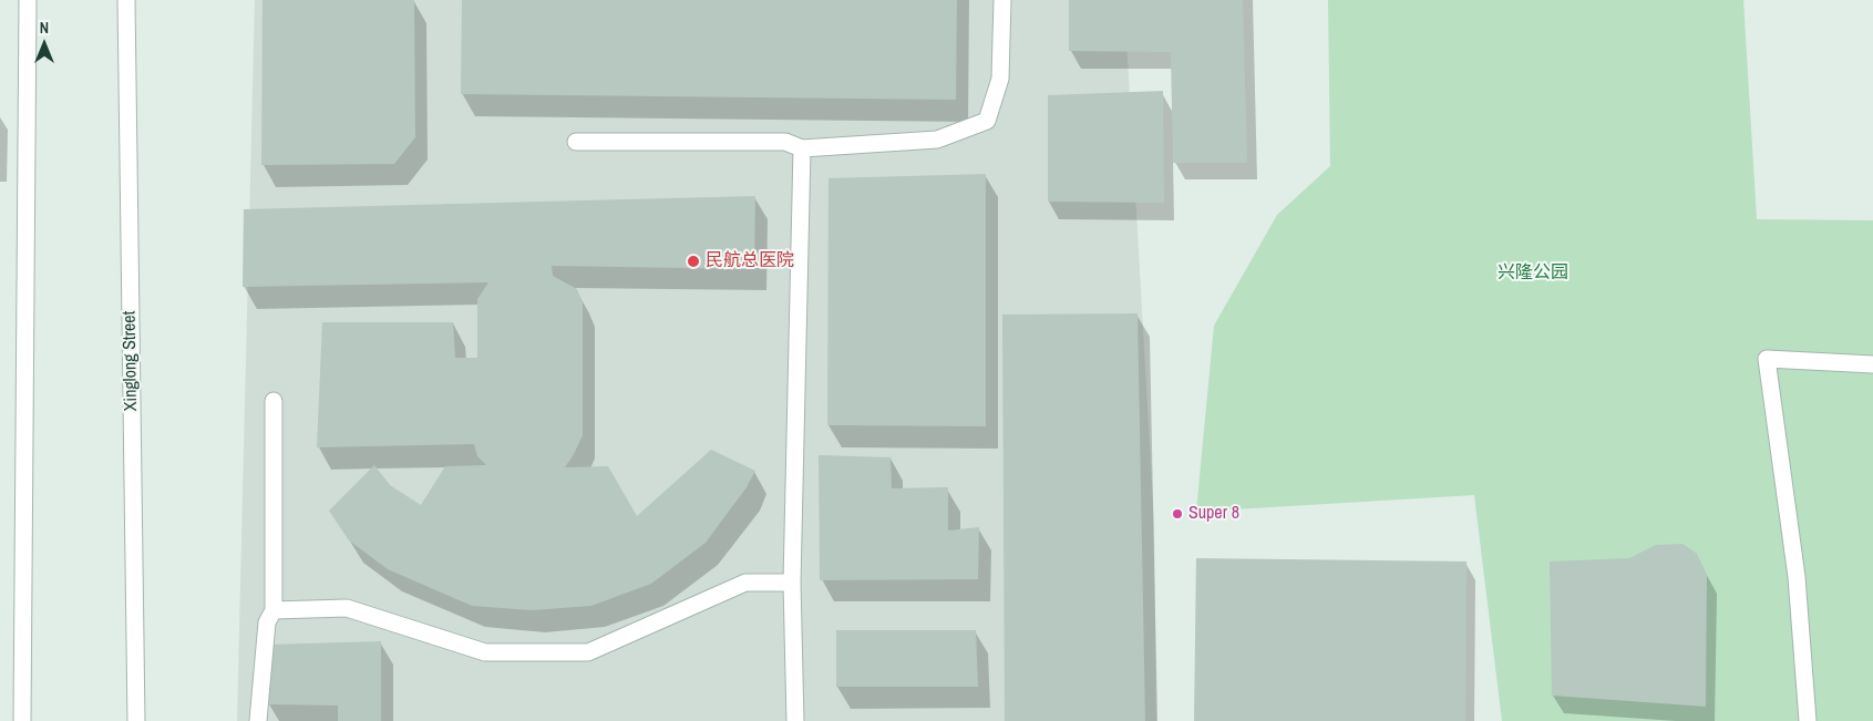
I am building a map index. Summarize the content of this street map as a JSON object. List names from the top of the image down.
{
  "streets": {
    "street": ["Xinglong Street"]
  },
  "parks": ["兴隆公园"],
  "places": ["民航总医院", "Super 8"],
  "north": "top"
}
